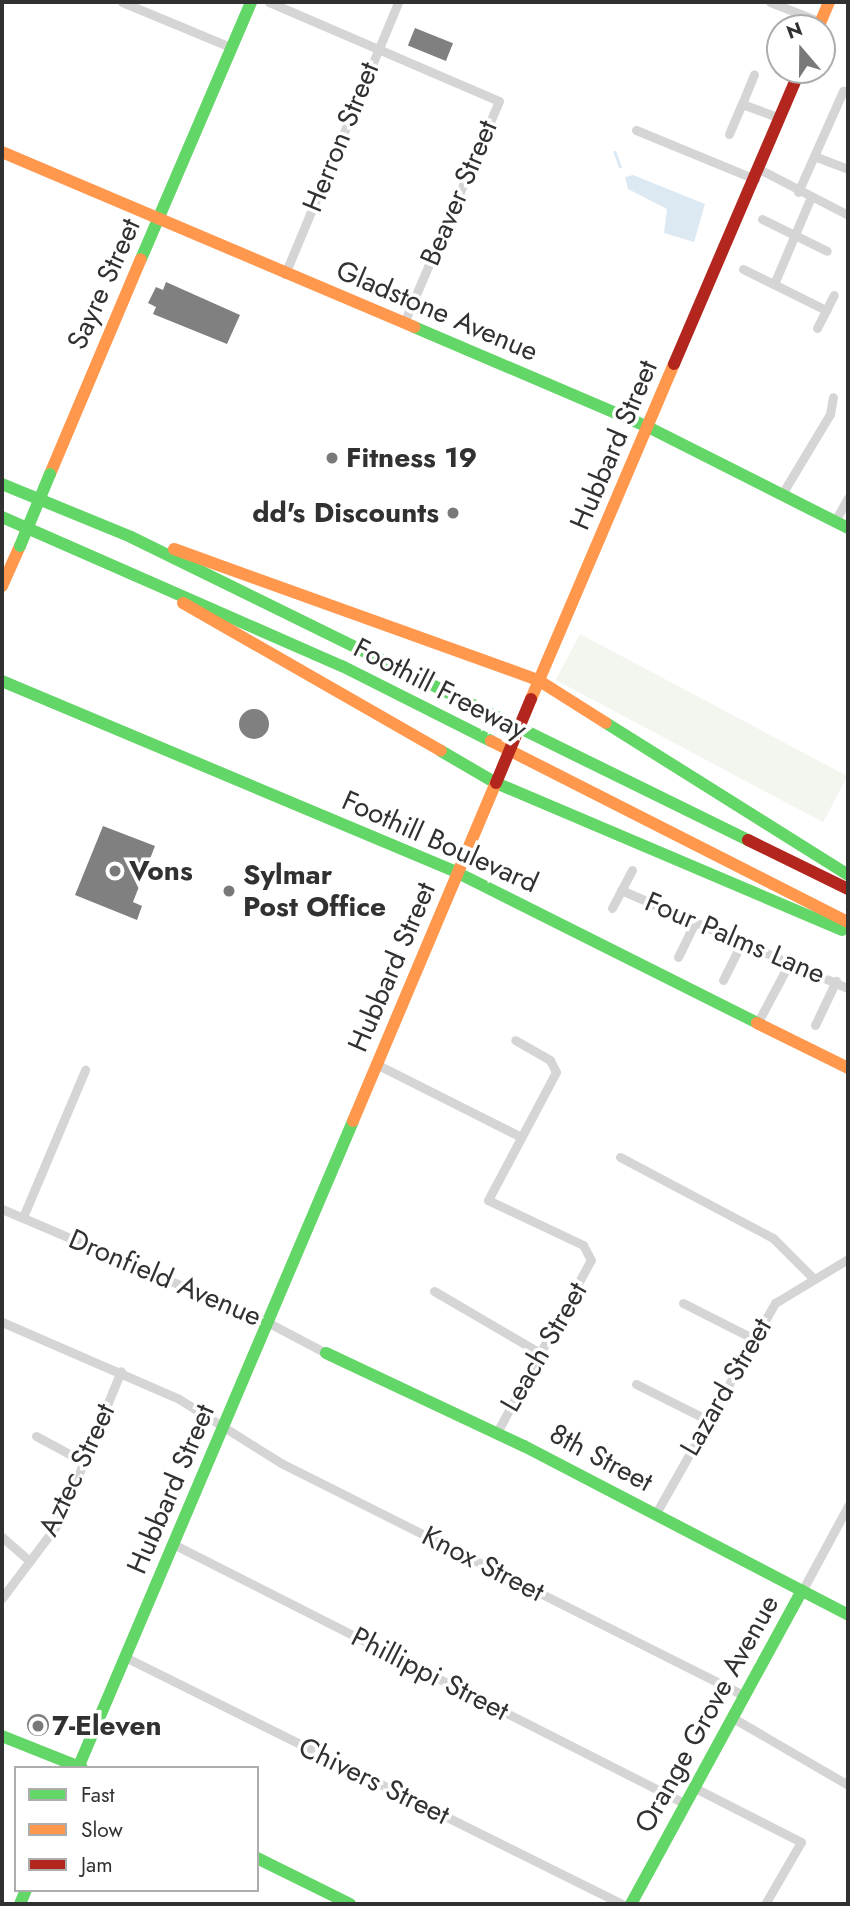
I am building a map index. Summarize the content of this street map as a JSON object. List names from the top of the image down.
{
  "streets": {
    "main road": [
      "Sayre Street",
      "Gladstone Avenue",
      "Hubbard Street",
      "Foothill Freeway",
      "Foothill Boulevard",
      "8th Street",
      "Orange Grove Avenue"
    ],
    "street": [
      "Herron Street",
      "Beaver Street",
      "Four Palms Lane",
      "Dronfield Avenue",
      "Leach Street",
      "Lazard Street",
      "Aztec Street",
      "Knox Street",
      "Phillippi Street",
      "Chivers Street"
    ]
  },
  "crossings": [
    ["Herron Street", "Beaver Street"],
    ["Herron Street", "Gladstone Avenue"],
    ["Beaver Street", "Gladstone Avenue"],
    ["Sayre Street", "Gladstone Avenue"],
    ["Gladstone Avenue", "Hubbard Street"],
    ["Hubbard Street", "Foothill Boulevard"],
    ["Hubbard Street", "Dronfield Avenue"],
    ["Hubbard Street", "Knox Street"],
    ["Hubbard Street", "Phillippi Street"],
    ["Hubbard Street", "Chivers Street"],
    ["Dronfield Avenue", "8th Street"],
    ["Leach Street", "8th Street"],
    ["Lazard Street", "8th Street"],
    ["8th Street", "Orange Grove Avenue"],
    ["Aztec Street", "Knox Street"],
    ["Knox Street", "Orange Grove Avenue"],
    ["Phillippi Street", "Orange Grove Avenue"]
  ],
  "places": [
    "Fitness 19",
    "dd's Discounts",
    "Vons",
    "Sylmar Post Office",
    "7-Eleven"
  ],
  "legend": ["Fast", "Slow", "Jam"],
  "north": "top"
}
